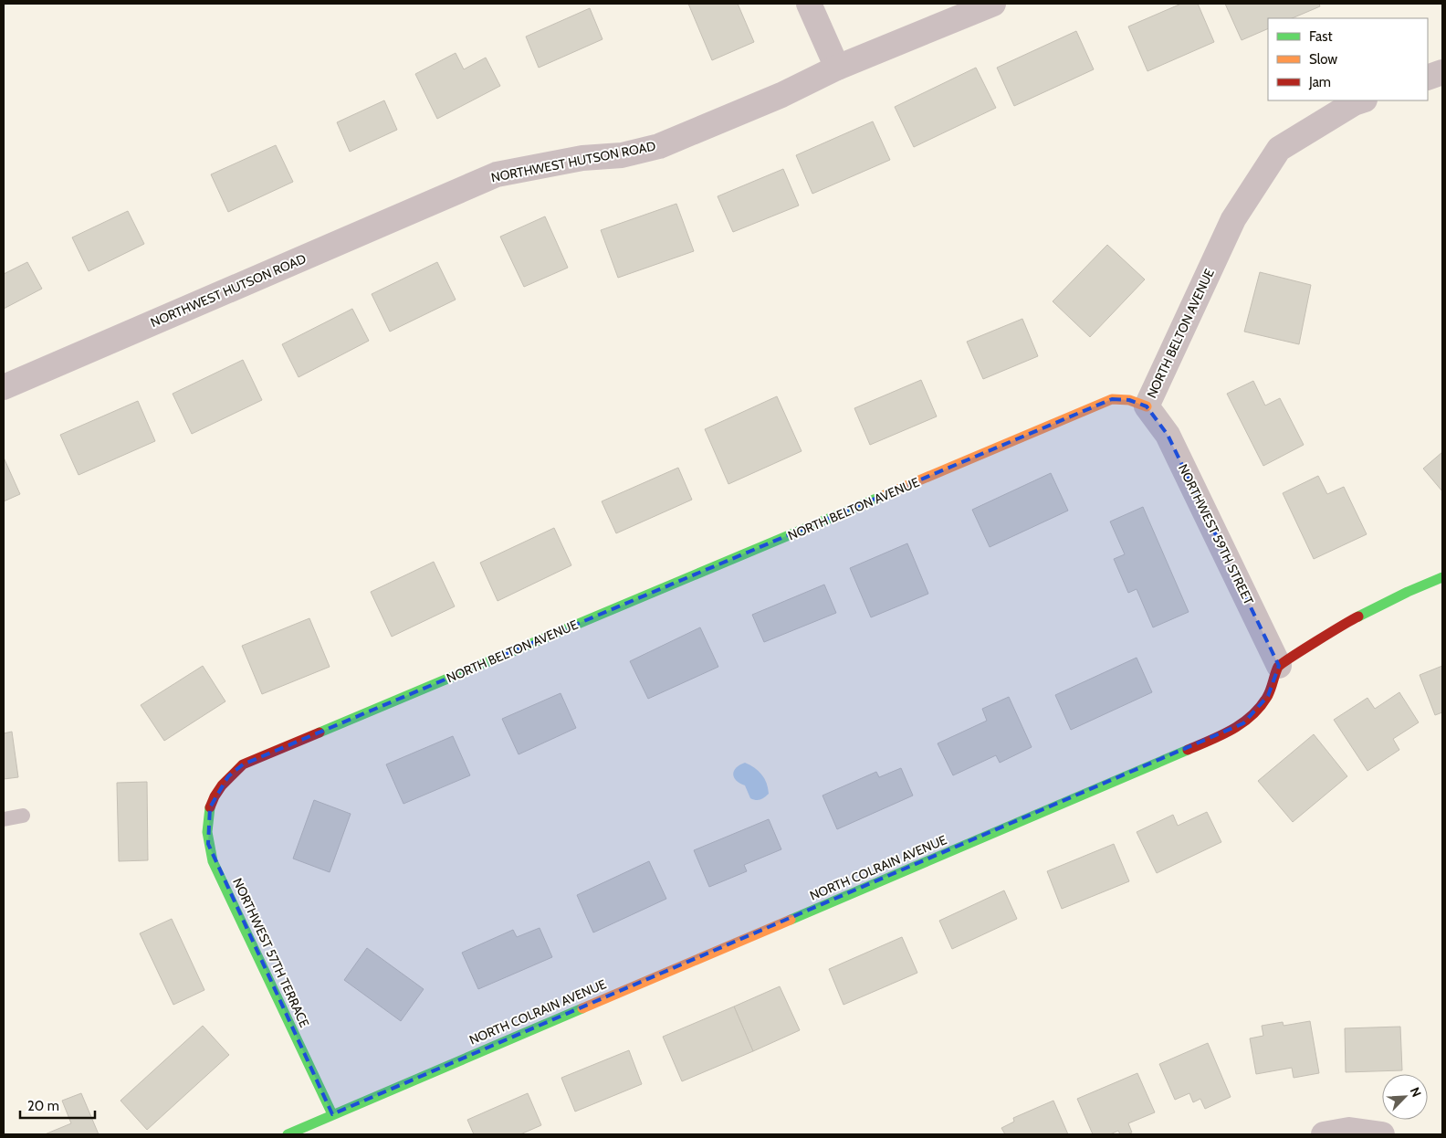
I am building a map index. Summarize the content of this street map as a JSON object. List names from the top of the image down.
{
  "streets": {
    "street": [
      "NORTHWEST HUTSON ROAD",
      "NORTH BELTON AVENUE",
      "NORTHWEST 59TH STREET",
      "NORTH COLRAIN AVENUE",
      "NORTHWEST 57TH TERRACE"
    ]
  },
  "crossings": [
    ["NORTH BELTON AVENUE", "NORTHWEST 59TH STREET"],
    ["NORTH BELTON AVENUE", "NORTHWEST 57TH TERRACE"],
    ["NORTHWEST 59TH STREET", "NORTH COLRAIN AVENUE"],
    ["NORTH COLRAIN AVENUE", "NORTHWEST 57TH TERRACE"]
  ],
  "legend": ["Fast", "Slow", "Jam"],
  "scale_bar": "20 m",
  "north": "top right"
}
